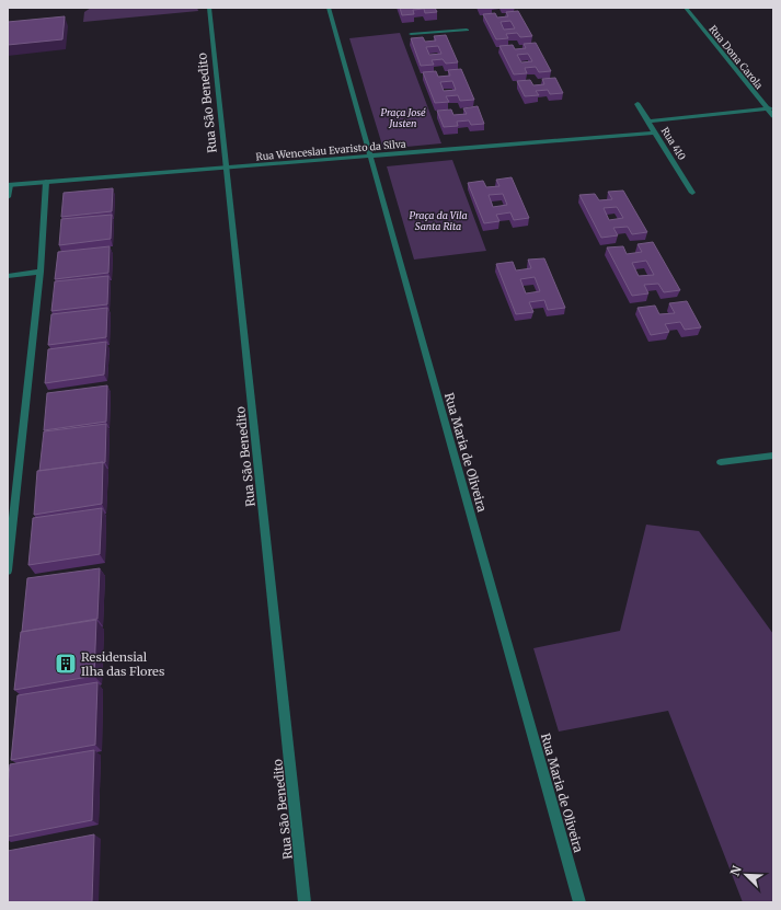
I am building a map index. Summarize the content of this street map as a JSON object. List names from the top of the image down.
{
  "streets": {
    "street": [
      "Rua Dona Carola",
      "Rua São Benedito",
      "Rua 410",
      "Rua Wenceslau Evaristo da Silva",
      "Rua Maria de Oliveira"
    ]
  },
  "crossings": [
    ["Rua São Benedito", "Rua Wenceslau Evaristo da Silva"],
    ["Rua 410", "Rua Wenceslau Evaristo da Silva"],
    ["Rua Wenceslau Evaristo da Silva", "Rua Maria de Oliveira"]
  ],
  "parks": ["Praça José Justen", "Praça da Vila Santa Rita"],
  "places": {
    "building": ["Residensial Ilha das Flores"]
  },
  "north": "top left"
}
